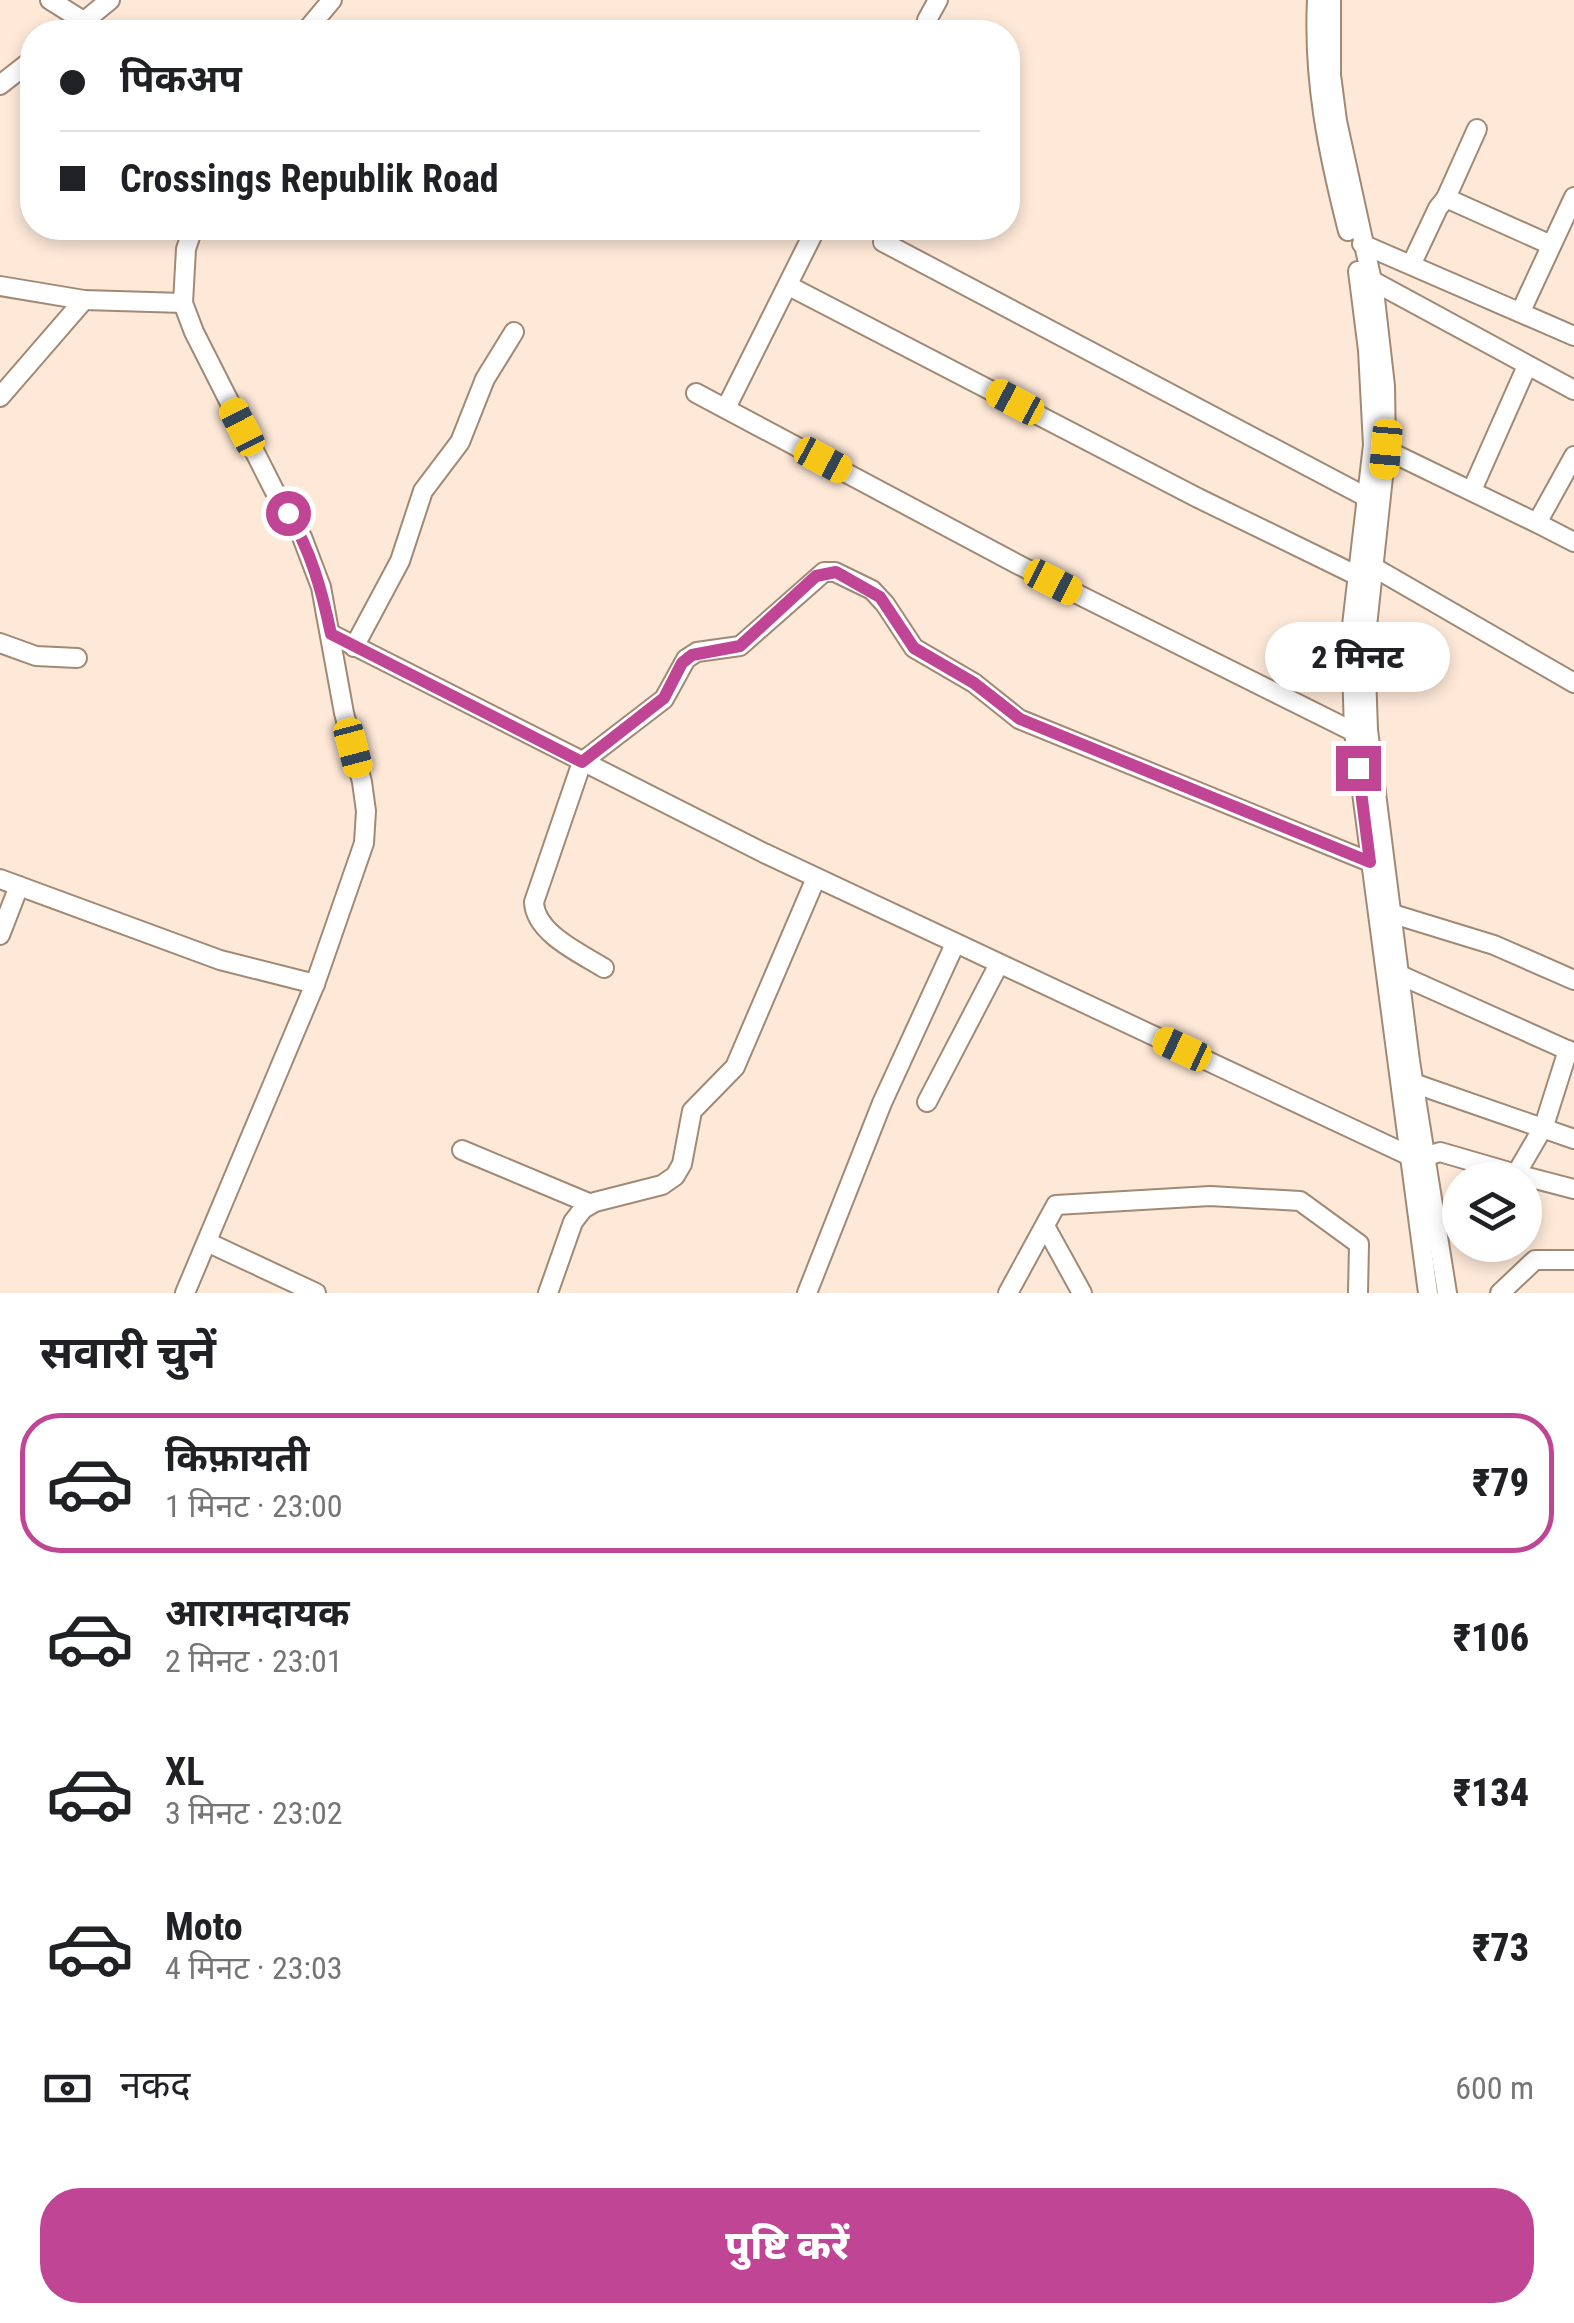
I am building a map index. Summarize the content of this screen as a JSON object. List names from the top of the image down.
{
  "page": {
    "banner": ["पिकअप", "Crossings Republik Road"],
    "bubble": "2 मिनट",
    "heading": "सवारी चुनें",
    "list": [
      {
        "name": "किफ़ायती",
        "note": "1 मिनट · 23:00",
        "value": "₹79"
      },
      {
        "name": "आरामदायक",
        "note": "2 मिनट · 23:01",
        "value": "₹106"
      },
      {
        "name": "XL",
        "note": "3 मिनट · 23:02",
        "value": "₹134"
      },
      {
        "name": "Moto",
        "note": "4 मिनट · 23:03",
        "value": "₹73"
      }
    ],
    "pay": ["नकद", "600 m"],
    "buttons": "पुष्टि करें"
  }
}
